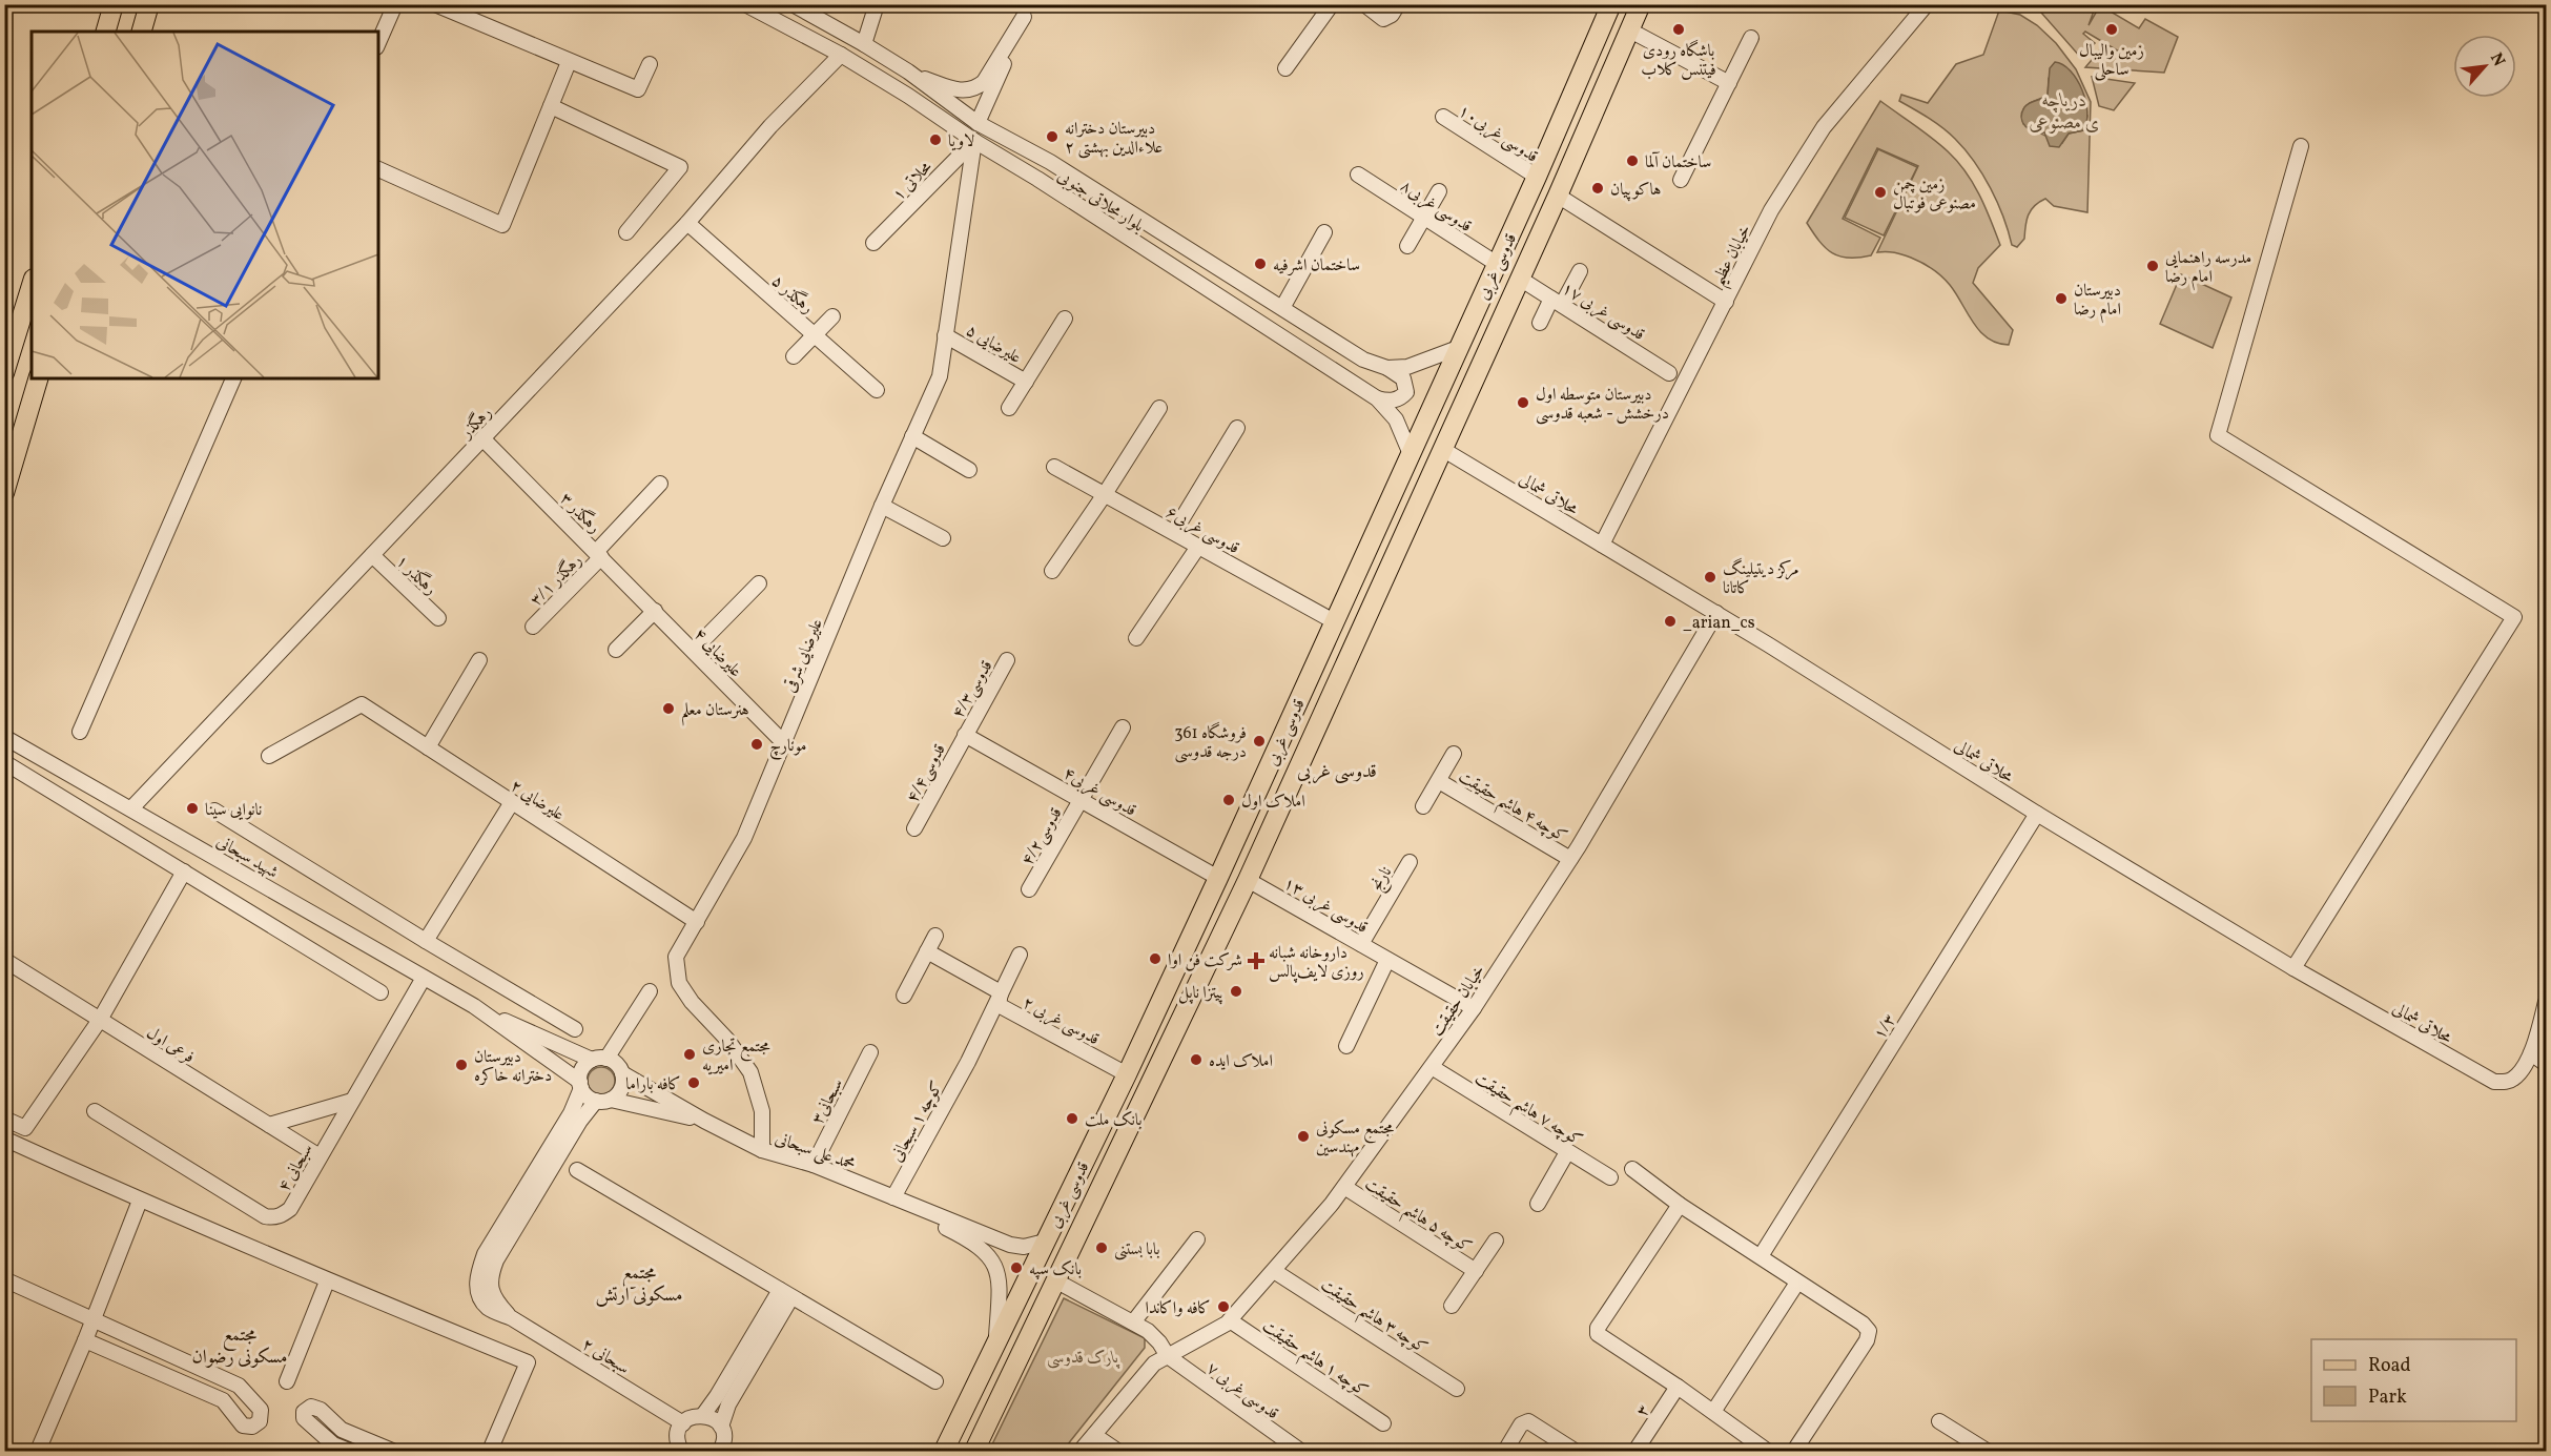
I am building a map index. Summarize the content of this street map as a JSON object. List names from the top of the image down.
{
  "streets": {
    "main road": ["قدوسی غربی"],
    "street": [
      "قدوسی غربی۱۰",
      "۱ محلاتی",
      "بلوار محلاتی جنوبی",
      "قدوسی غربی۸",
      "خیابان عظیم",
      "۵ رهگذر",
      "۱۷ قدوسی غربی",
      "۵ علیرضایی",
      "رهگذر",
      "محلاتی شمالی",
      "۳ رهگذر",
      "قدوسی غربی۶",
      "۱ رهگذر",
      "۳/۱ رهگذر",
      "۴ علیرضایی",
      "علیرضایی شرقی",
      "قدوسی۴/۳",
      "قدوسی۴/۴",
      "قدوسی غربی۴",
      "۲ علیرضایی",
      "کوچه ۴ هاشم حقیقت",
      "قدوسی۴/۲",
      "شهید سبحانی",
      "نارنج",
      "۱۳ قدوسی غربی",
      "خیابان حقیقت",
      "۲ قدوسی غربی",
      "۱/۳",
      "فرعی اول",
      "سبحانی۳",
      "کوچه ۷ هاشم حقیقت",
      "کوچه ۱ سبحانی",
      "محمد علی سبحانی",
      "سبحانی ۴",
      "کوچه ۵ هاشم حقیقت",
      "کوچه ۳ هاشم حقیقت",
      "سبحانی ۲",
      "کوچه ۱ هاشم حقیقت",
      "۷ قدوسی غربی",
      "۳"
    ]
  },
  "crossings": [
    ["قدوسی غربی۱۰", "قدوسی غربی"],
    ["۱ محلاتی", "بلوار محلاتی جنوبی"],
    ["۱ محلاتی", "علیرضایی شرقی"],
    ["بلوار محلاتی جنوبی", "قدوسی غربی"],
    ["بلوار محلاتی جنوبی", "رهگذر"],
    ["بلوار محلاتی جنوبی", "علیرضایی شرقی"],
    ["قدوسی غربی۸", "قدوسی غربی"],
    ["خیابان عظیم", "محلاتی شمالی"],
    ["قدوسی غربی", "۱۷ قدوسی غربی"],
    ["قدوسی غربی", "محلاتی شمالی"],
    ["قدوسی غربی", "قدوسی غربی۶"],
    ["قدوسی غربی", "قدوسی غربی۴"],
    ["قدوسی غربی", "۱۳ قدوسی غربی"],
    ["قدوسی غربی", "۲ قدوسی غربی"],
    ["قدوسی غربی", "محمد علی سبحانی"],
    ["قدوسی غربی", "۷ قدوسی غربی"],
    ["۵ رهگذر", "رهگذر"],
    ["۵ علیرضایی", "علیرضایی شرقی"],
    ["رهگذر", "۳ رهگذر"],
    ["رهگذر", "۱ رهگذر"],
    ["رهگذر", "شهید سبحانی"],
    ["محلاتی شمالی", "خیابان حقیقت"],
    ["محلاتی شمالی", "۱/۳"],
    ["۳ رهگذر", "۳/۱ رهگذر"],
    ["۳ رهگذر", "۴ علیرضایی"],
    ["۴ علیرضایی", "علیرضایی شرقی"],
    ["علیرضایی شرقی", "۲ علیرضایی"],
    ["علیرضایی شرقی", "محمد علی سبحانی"],
    ["قدوسی۴/۳", "قدوسی۴/۴"],
    ["قدوسی۴/۳", "قدوسی غربی۴"],
    ["قدوسی۴/۴", "قدوسی غربی۴"],
    ["قدوسی غربی۴", "قدوسی۴/۲"],
    ["کوچه ۴ هاشم حقیقت", "خیابان حقیقت"],
    ["شهید سبحانی", "محمد علی سبحانی"],
    ["شهید سبحانی", "سبحانی ۴"],
    ["نارنج", "۱۳ قدوسی غربی"],
    ["۱۳ قدوسی غربی", "خیابان حقیقت"],
    ["خیابان حقیقت", "کوچه ۷ هاشم حقیقت"],
    ["خیابان حقیقت", "کوچه ۵ هاشم حقیقت"],
    ["خیابان حقیقت", "کوچه ۳ هاشم حقیقت"],
    ["خیابان حقیقت", "کوچه ۱ هاشم حقیقت"],
    ["خیابان حقیقت", "۷ قدوسی غربی"],
    ["۲ قدوسی غربی", "کوچه ۱ سبحانی"],
    ["فرعی اول", "سبحانی ۴"],
    ["سبحانی۳", "محمد علی سبحانی"],
    ["کوچه ۱ سبحانی", "محمد علی سبحانی"]
  ],
  "districts": ["قدوسی غربی", "مجتمع مسکونی ارتش", "مجتمع مسکونی رضوان"],
  "water": ["دریاچه ی مصنوعی"],
  "parks": ["پارک قدوسی"],
  "places": {
    "other": [
      "باشگاه رودی فیتنس کلاب",
      "زمین والیبال ساحلی",
      "دبیرستان دخترانه علاءالدین بهشتی ۲",
      "لاویا",
      "ساختمان آلما",
      "هاکوپیان",
      "زمین چمن مصنوعی فوتبال",
      "ساختمان اشرفیه",
      "مدرسه راهنمایی امام رضا",
      "دبیرستان امام رضا",
      "دبیرستان متوسطه اول درخشش - شعبه قدوسی",
      "مرکز دیتیلینگ کاتانا",
      "_arian_cs",
      "هنرستان معلم",
      "فروشگاه 361 درجه قدوسی",
      "مونارچ",
      "املاک اول",
      "نانوایی سینا",
      "شرکت فن اوا",
      "پیتزا ناپل",
      "مجتمع تجاری امیریه",
      "املاک ایده",
      "دبیرستان دخترانه خاکره",
      "کافه باراما",
      "بانک ملت",
      "مجتمع مسکونی مهندسین",
      "بابا بستنی",
      "بانک سپه",
      "کافه واکاندا"
    ],
    "health": ["داروخانه شبانه روزی لایف‌پالس"]
  },
  "legend": ["Road", "Park"],
  "north": "top right"
}
